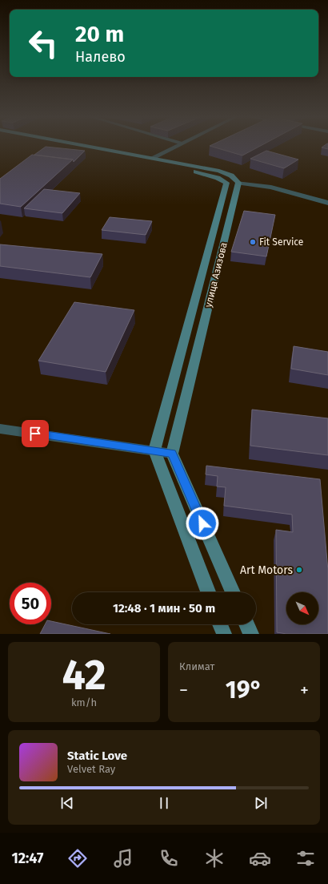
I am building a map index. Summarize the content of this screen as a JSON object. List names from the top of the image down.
{
  "streets": {
    "main road": ["улица Азизова"]
  },
  "places": ["Fit Service", "Art Motors"],
  "north": "bottom right",
  "page": {
    "turn": ["20 m", "Налево"],
    "limit": "50",
    "trip": "12:48 · 1 мин · 50 m",
    "tile": [
      ["42", "km/h"],
      "Климат"
    ],
    "heat": ["−", "19°", "+"],
    "song": ["Static Love", "Velvet Ray"],
    "tabs": "12:47"
  }
}
